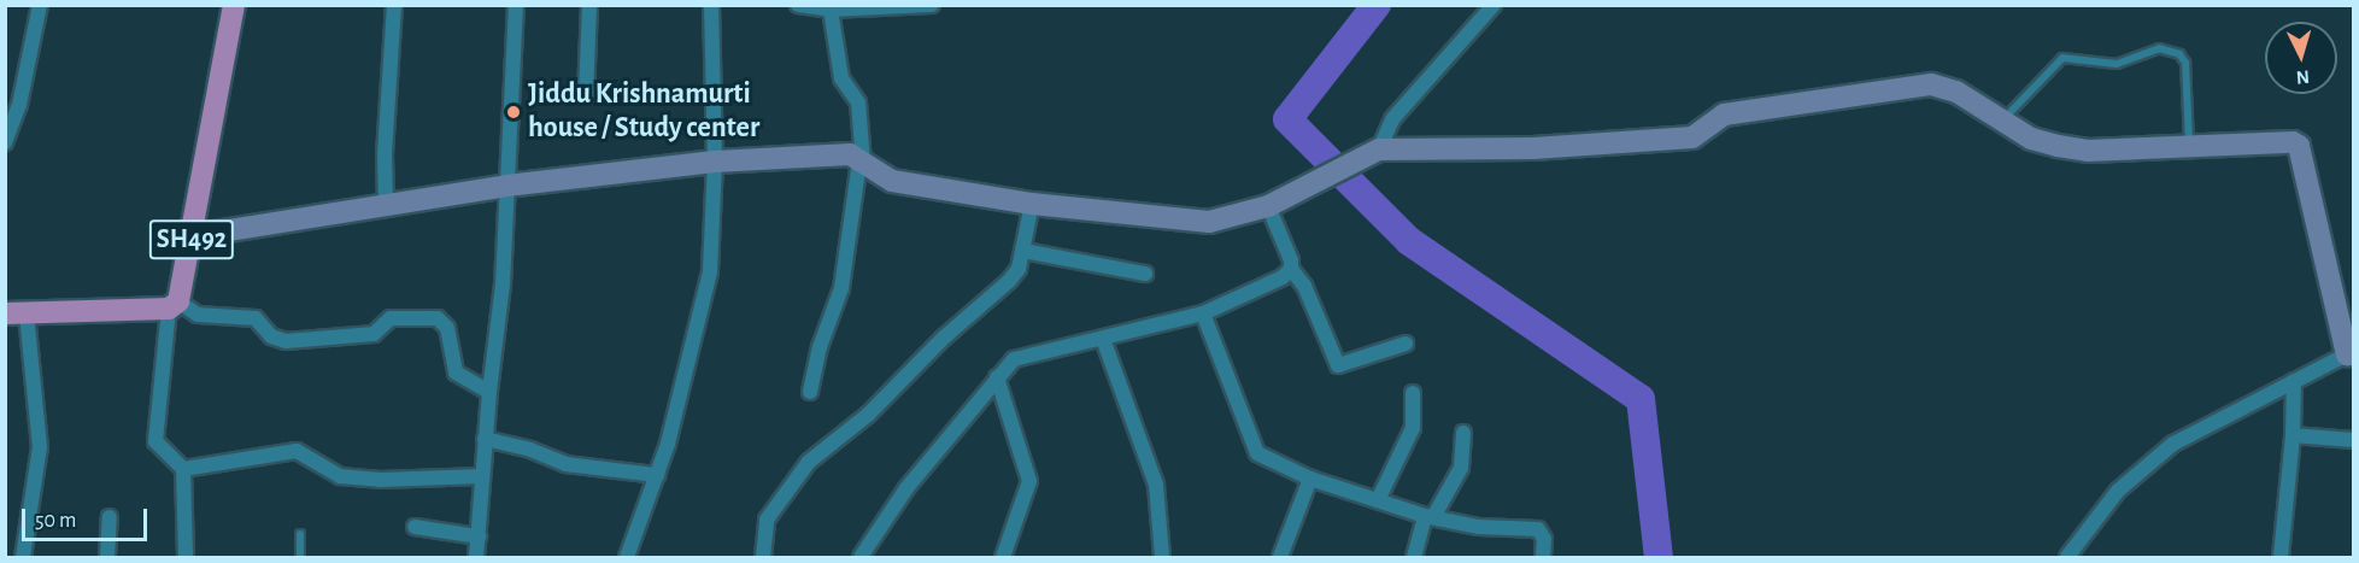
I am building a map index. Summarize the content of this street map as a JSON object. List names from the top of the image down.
{
  "streets": {
    "main road": ["SH492"]
  },
  "places": ["Jiddu Krishnamurti house / Study center"],
  "scale_bar": "50 m",
  "north": "bottom"
}
